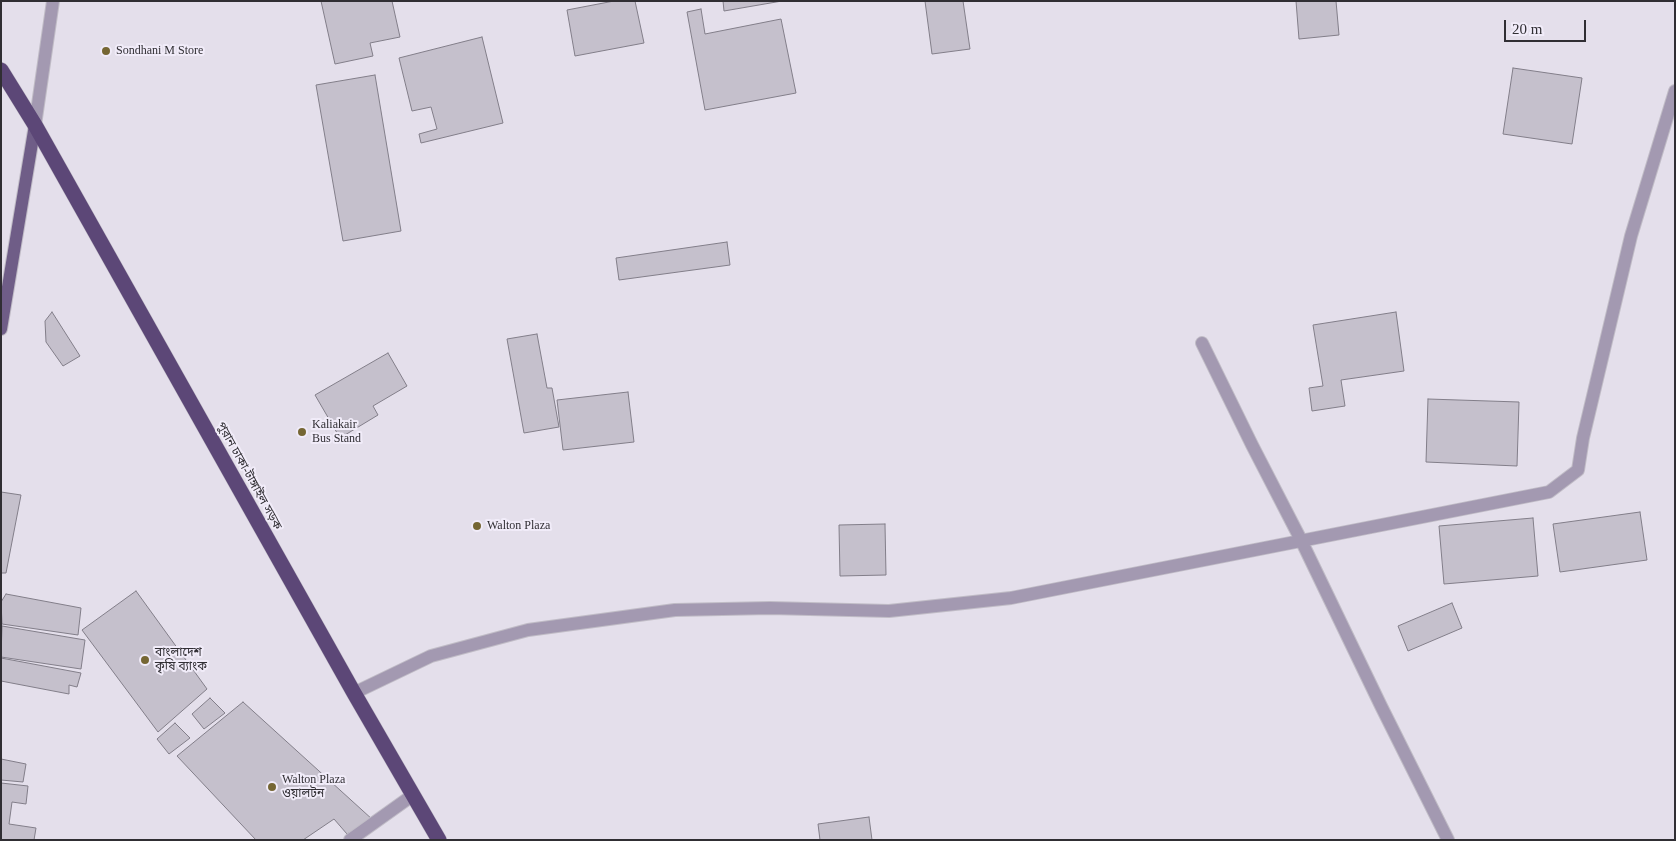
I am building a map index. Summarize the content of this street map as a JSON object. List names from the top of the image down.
{
  "streets": {
    "highway": ["পুরান ঢাকা-টাঙ্গাইল সড়ক"]
  },
  "places": [
    "Sondhani M Store",
    "Kaliakair Bus Stand",
    "Walton Plaza",
    "বাংলাদেশ কৃষি ব্যাংক",
    "Walton Plaza ওয়ালটন"
  ],
  "scale_bar": "20 m"
}
